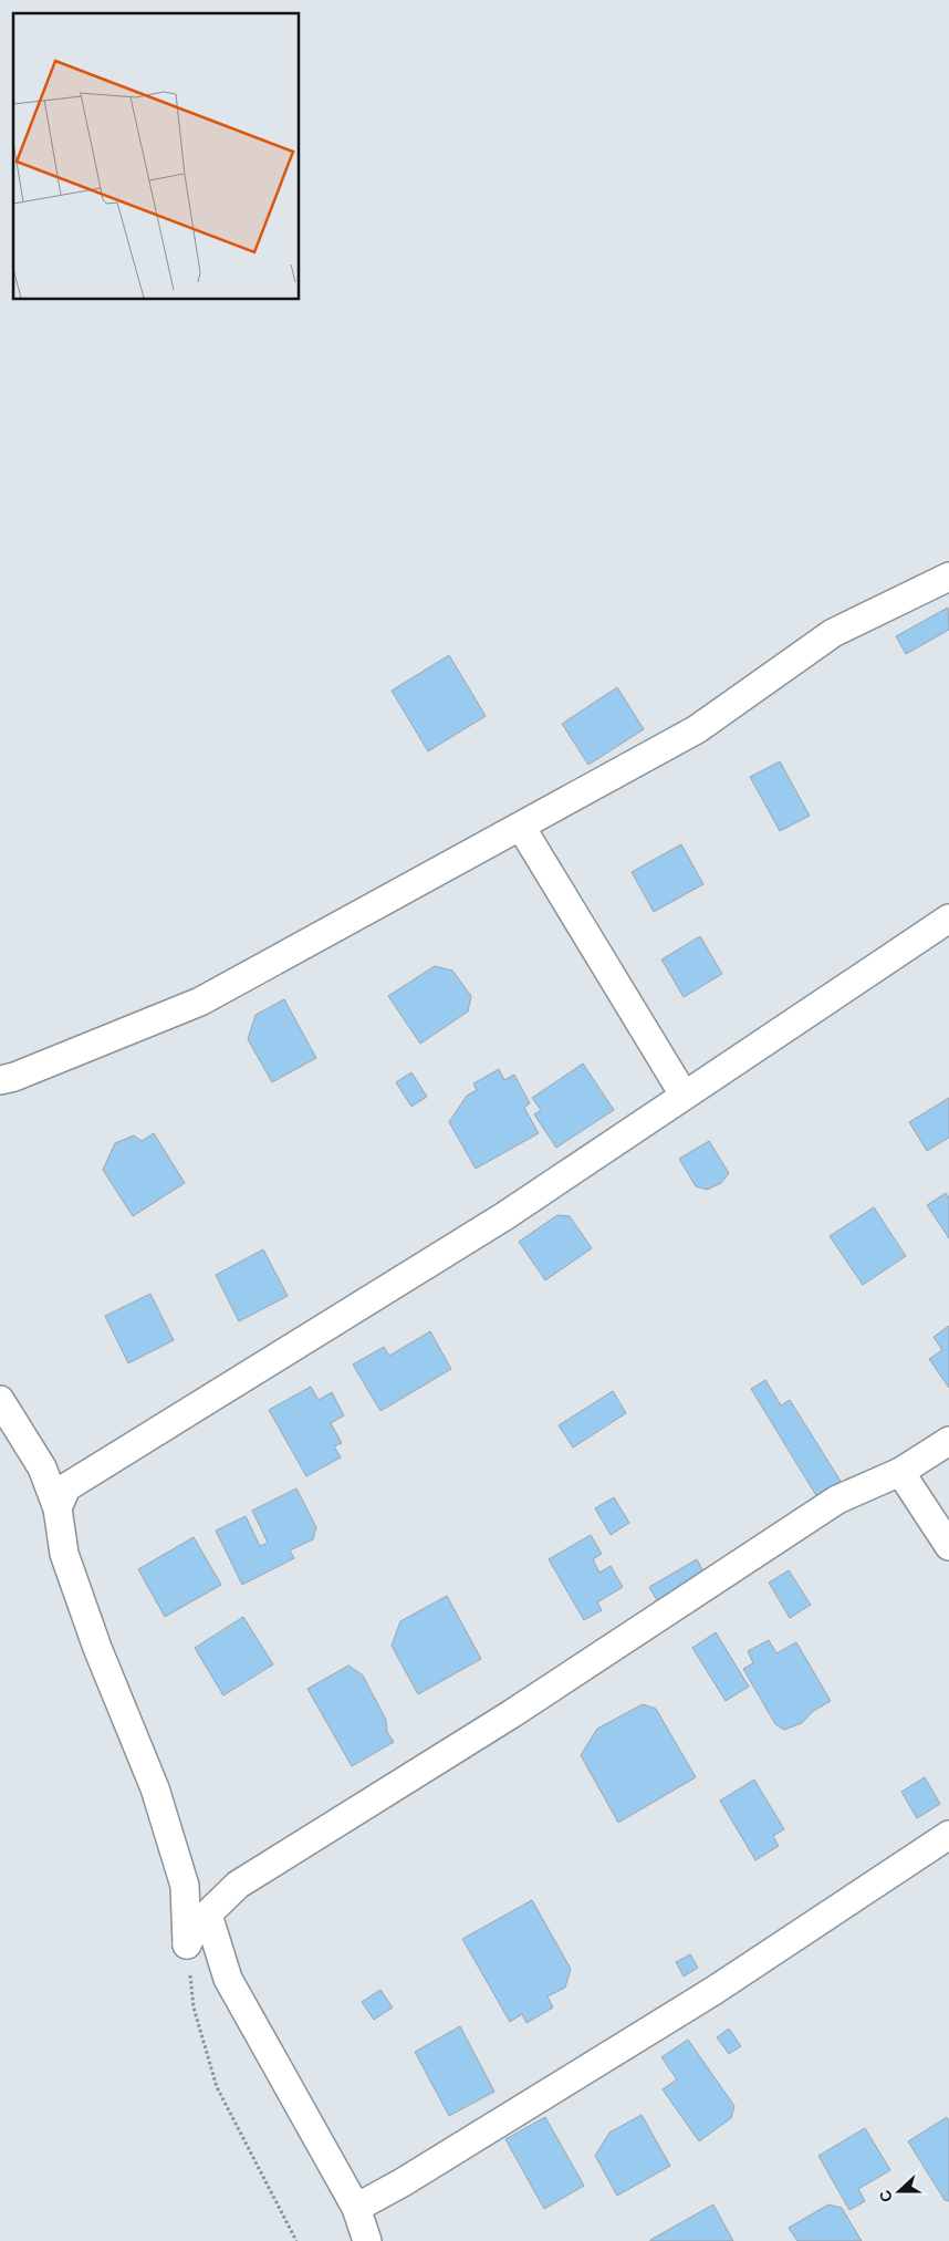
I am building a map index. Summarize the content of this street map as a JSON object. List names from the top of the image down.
{
  "north": "left"
}
